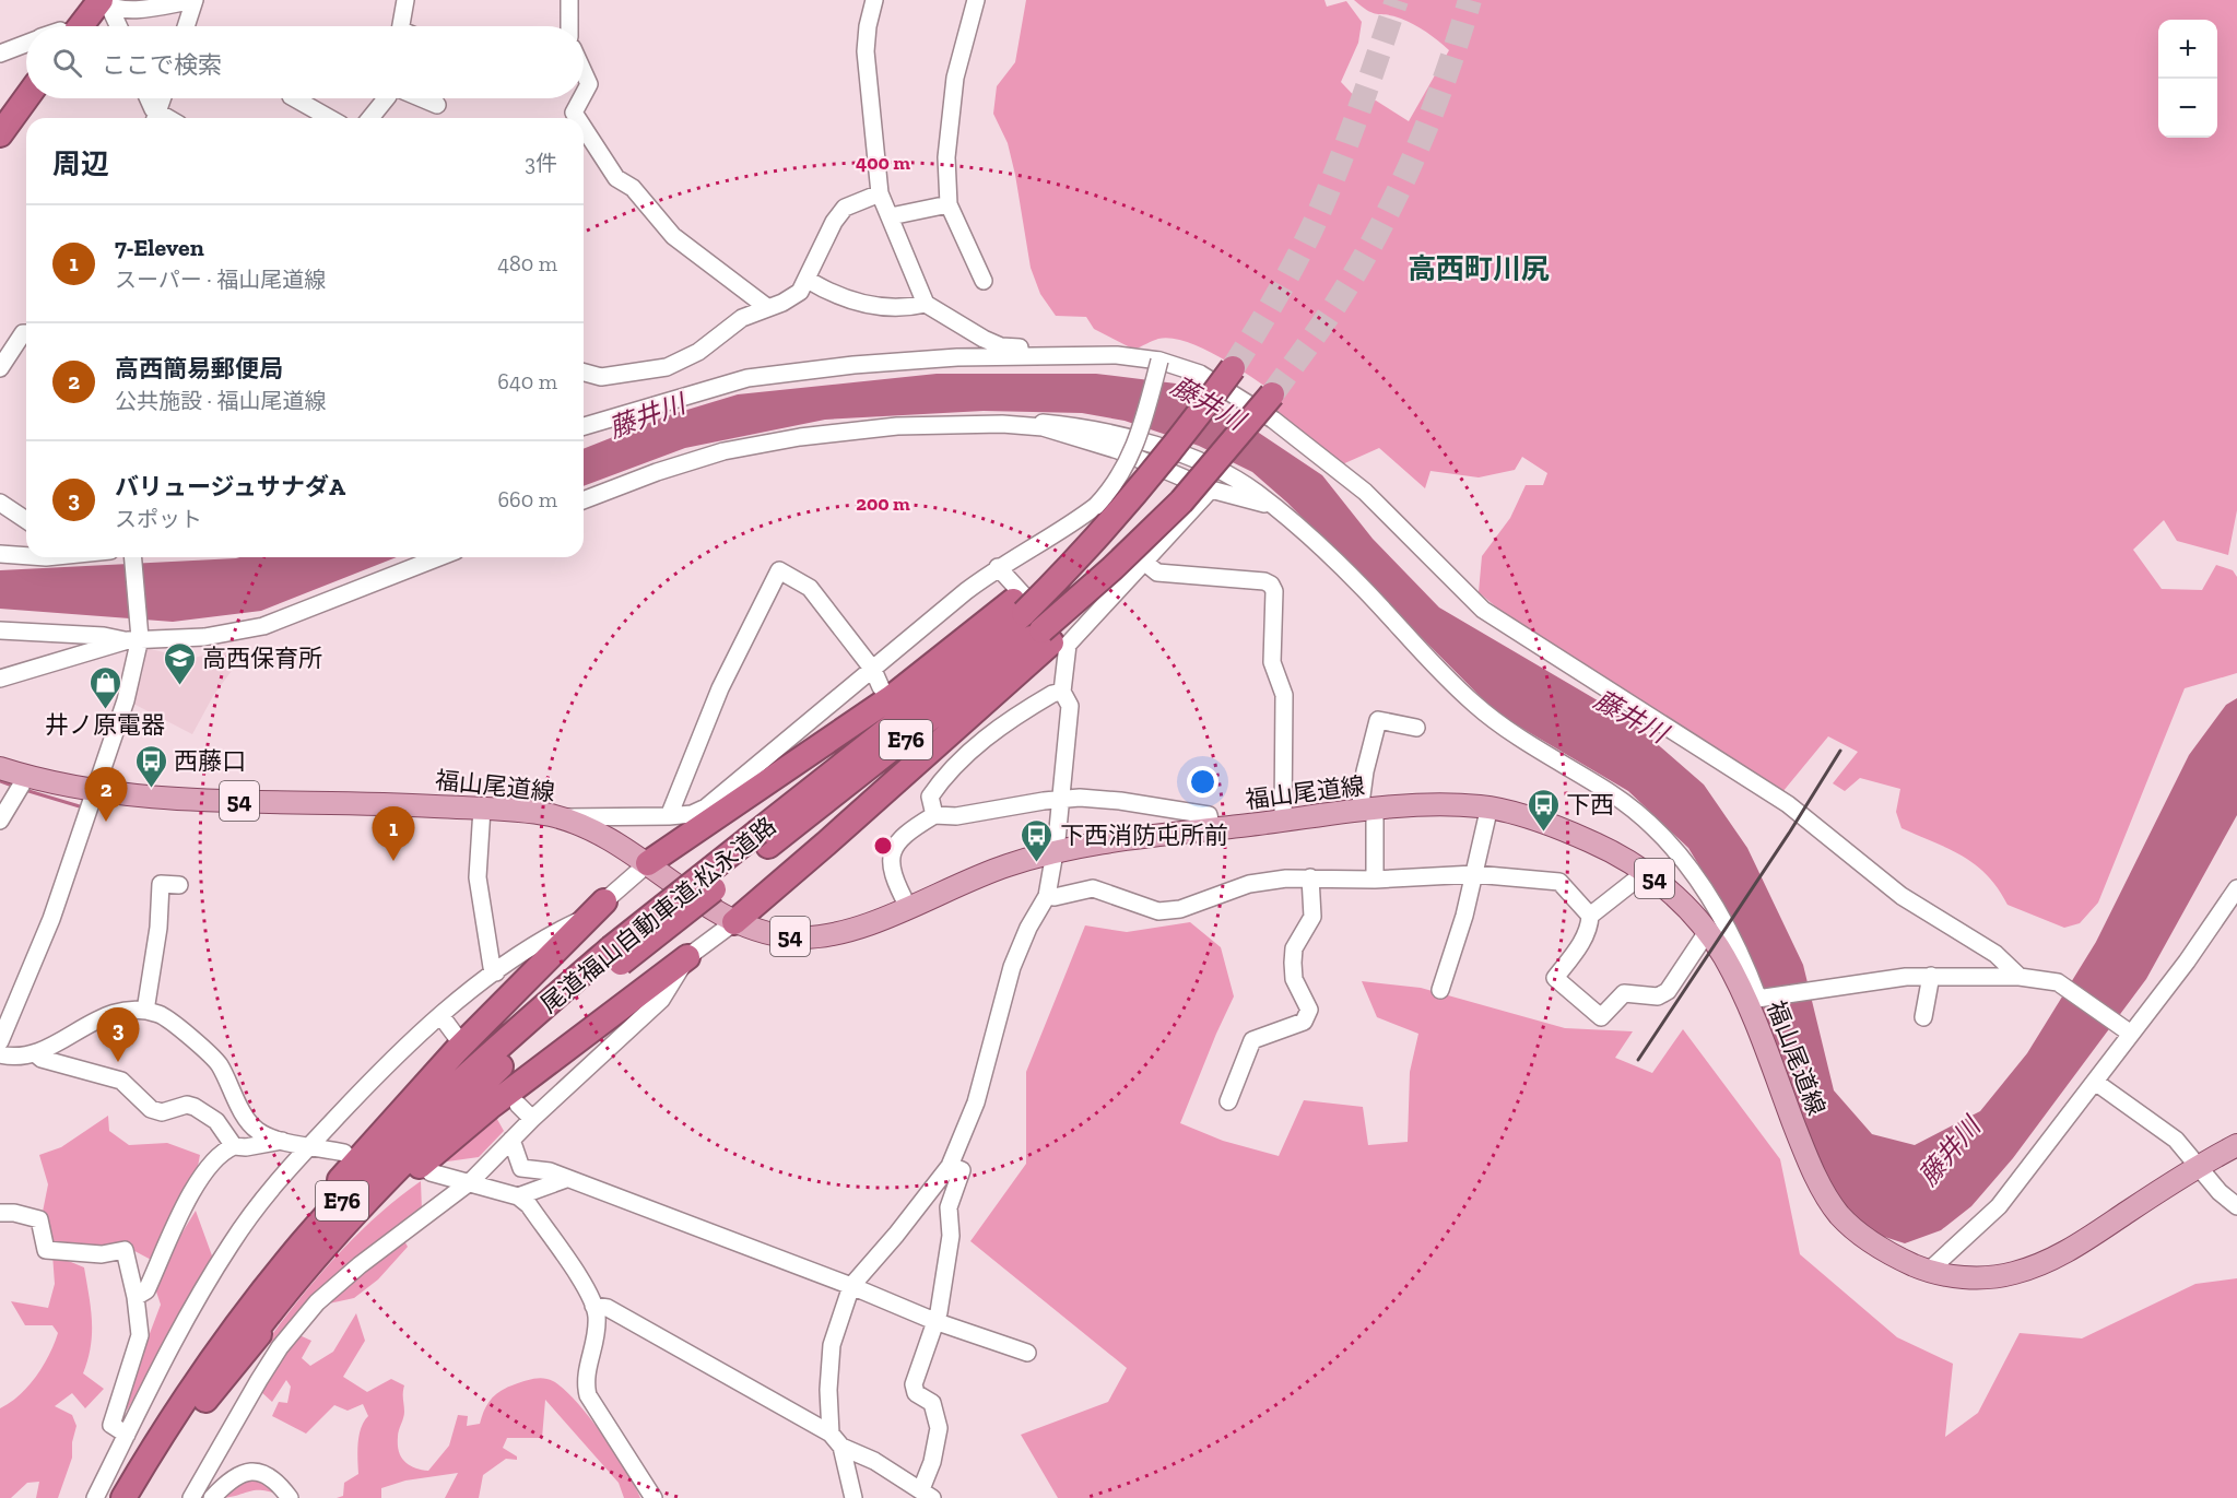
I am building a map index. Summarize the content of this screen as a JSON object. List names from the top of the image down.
{
  "streets": {
    "highway": ["E76", "尾道福山自動車道;松永道路"],
    "main road": ["福山尾道線", "54"]
  },
  "districts": ["高西町川尻"],
  "water": ["藤井川"],
  "places": {
    "school or university": ["高西保育所"],
    "shop": ["井ノ原電器"],
    "bus stop": ["西藤口", "下西", "下西消防屯所前"]
  },
  "page": {
    "map_buttons": ["+", "−"],
    "search": "ここで検索",
    "heading": ["周辺", "3件"],
    "list": [
      {
        "mark": "1",
        "name": "7-Eleven",
        "note": "スーパー · 福山尾道線",
        "value": "480 m"
      },
      {
        "mark": "2",
        "name": "高西簡易郵便局",
        "note": "公共施設 · 福山尾道線",
        "value": "640 m"
      },
      {
        "mark": "3",
        "name": "バリュージュサナダA",
        "note": "スポット",
        "value": "660 m"
      }
    ],
    "pins": ["2", "1", "3"]
  },
  "rings": ["400 m", "200 m"]
}
